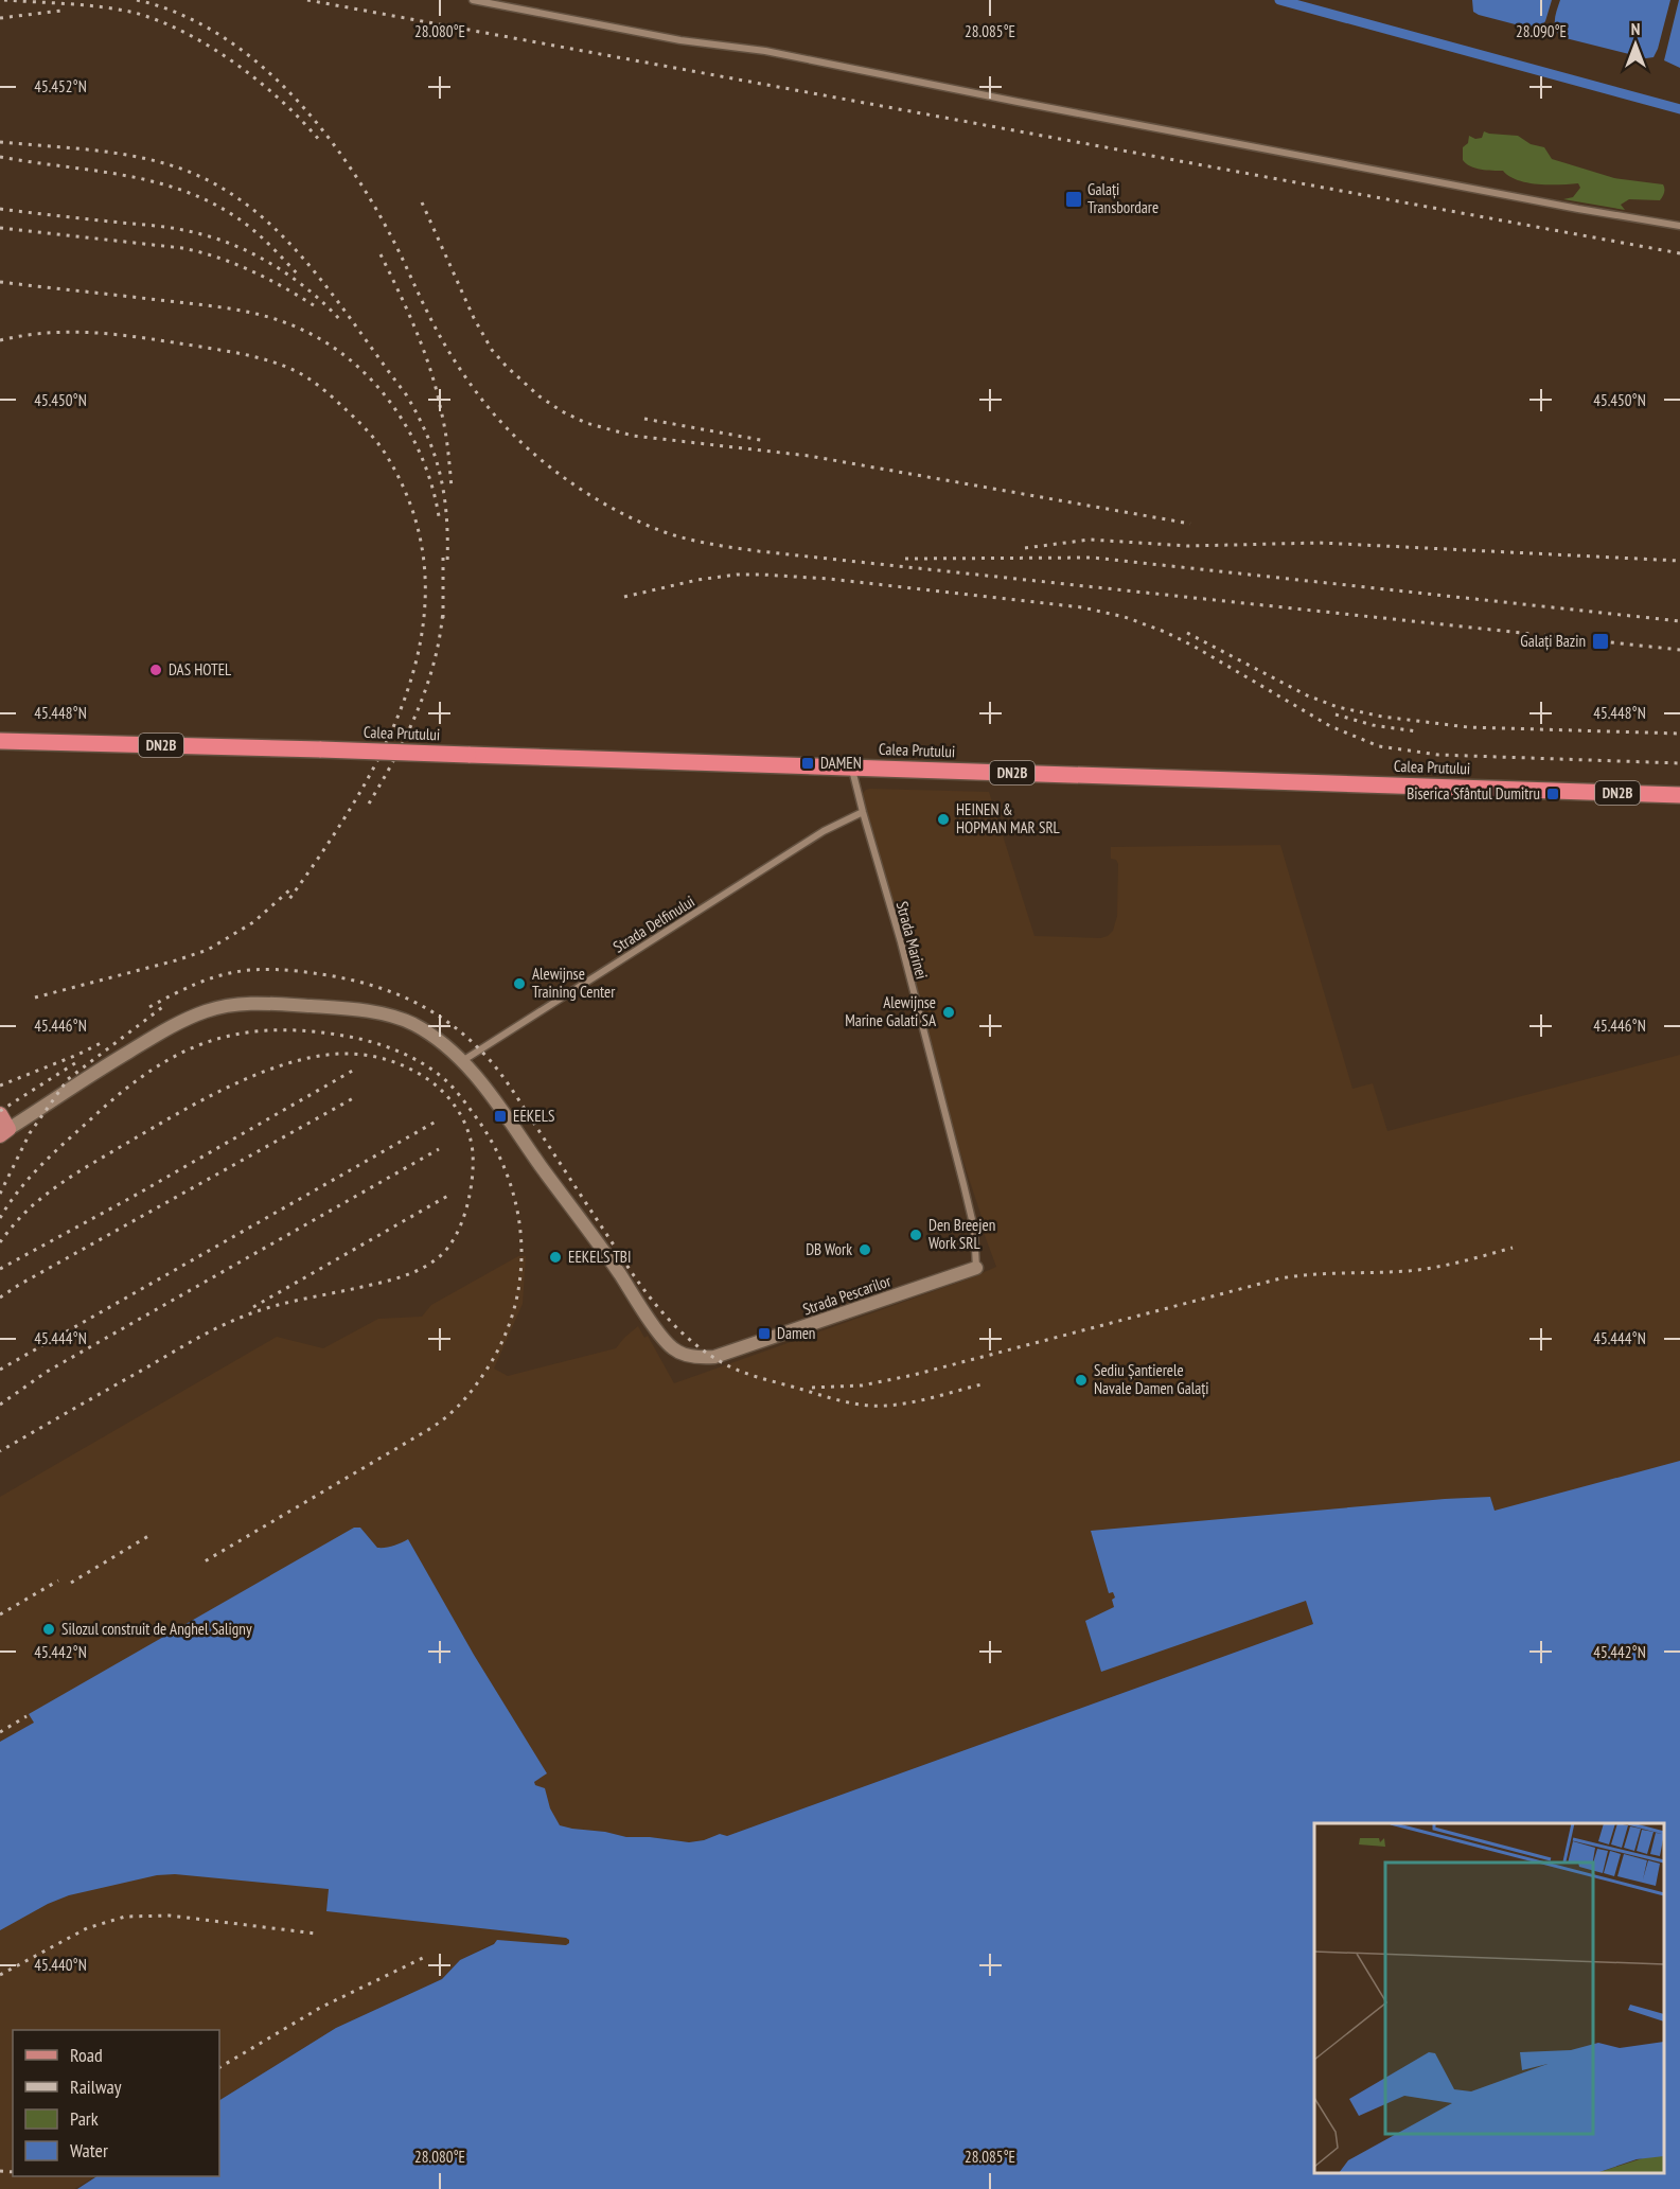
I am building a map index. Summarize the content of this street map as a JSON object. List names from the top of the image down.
{
  "streets": {
    "highway": ["Calea Prutului", "DN2B"],
    "street": ["Strada Delfinului", "Strada Marinei", "Strada Pescarilor"]
  },
  "crossings": [
    ["Calea Prutului", "Strada Marinei"],
    ["Strada Delfinului", "Strada Marinei"],
    ["Strada Delfinului", "Strada Pescarilor"],
    ["Strada Marinei", "Strada Pescarilor"]
  ],
  "places": {
    "transit": [
      "Galați Transbordare",
      "Galați Bazin",
      "DAMEN",
      "Biserica Sfântul Dumitru",
      "EEKELS",
      "Damen"
    ],
    "other": [
      "DAS HOTEL",
      "HEINEN & HOPMAN MAR SRL",
      "Alewijnse Training Center",
      "Alewijnse Marine Galati SA",
      "Den Breejen Work SRL",
      "DB Work",
      "EEKELS TBI",
      "Sediu Șantierele Navale Damen Galați",
      "Silozul construit de Anghel Saligny"
    ]
  },
  "legend": [
    "Road",
    "Railway",
    "Park",
    "Water"
  ],
  "north": "top",
  "coordinates": [
    "28.080°E",
    "28.085°E",
    "28.090°E",
    "45.452°N",
    "45.450°N",
    "45.448°N",
    "45.446°N",
    "45.444°N",
    "45.442°N",
    "45.440°N"
  ]
}
